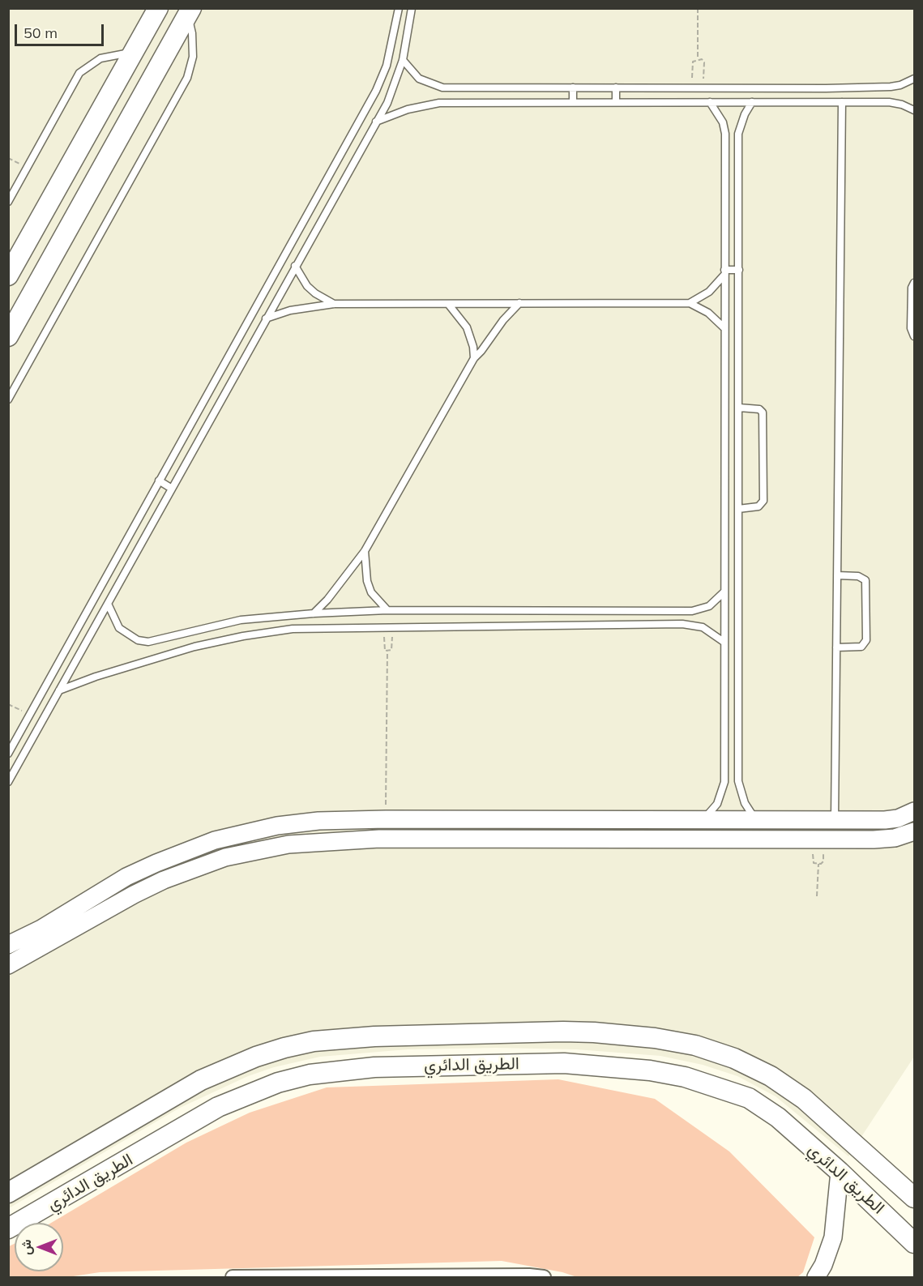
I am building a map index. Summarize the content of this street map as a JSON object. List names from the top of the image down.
{
  "streets": {
    "main road": ["الطريق الدائري"]
  },
  "scale_bar": "50 m",
  "north": "left"
}
